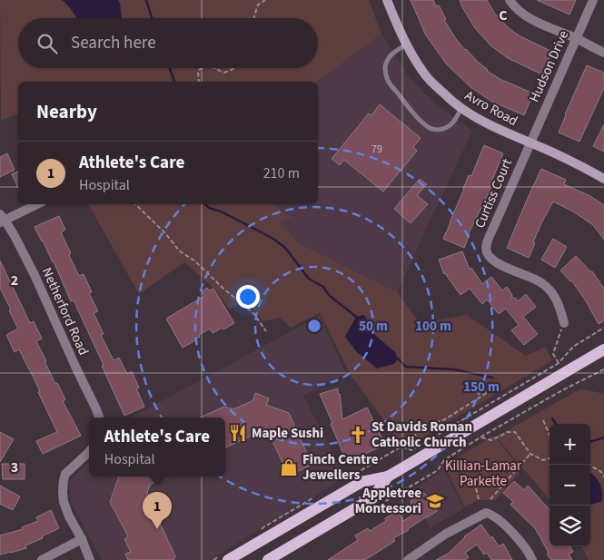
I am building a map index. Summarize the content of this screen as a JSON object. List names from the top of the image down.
{
  "streets": {
    "street": [
      "Hudson Drive",
      "Avro Road",
      "Curtiss Court",
      "Netherford Road"
    ]
  },
  "crossings": [
    ["Hudson Drive", "Avro Road"],
    ["Hudson Drive", "Curtiss Court"],
    ["Avro Road", "Curtiss Court"]
  ],
  "parks": ["Killian-Lamar Parkette"],
  "places": {
    "restaurant": ["Maple Sushi"],
    "church": ["St Davids Roman Catholic Church"],
    "shop": ["Finch Centre Jewellers"],
    "school or university": ["Appletree Montessori"]
  },
  "house_numbers": ["79"],
  "page": {
    "search": "Search here",
    "heading": "Nearby",
    "list": [
      {
        "mark": "1",
        "name": "Athlete's Care",
        "note": "Hospital",
        "value": "210 m"
      }
    ],
    "popup": ["Athlete's Care", "Hospital"],
    "map_buttons": ["+", "−"],
    "pins": "1"
  },
  "grid": {
    "columns": ["C"],
    "rows": ["2", "3"]
  },
  "rings": ["50 m", "100 m", "150 m"]
}
